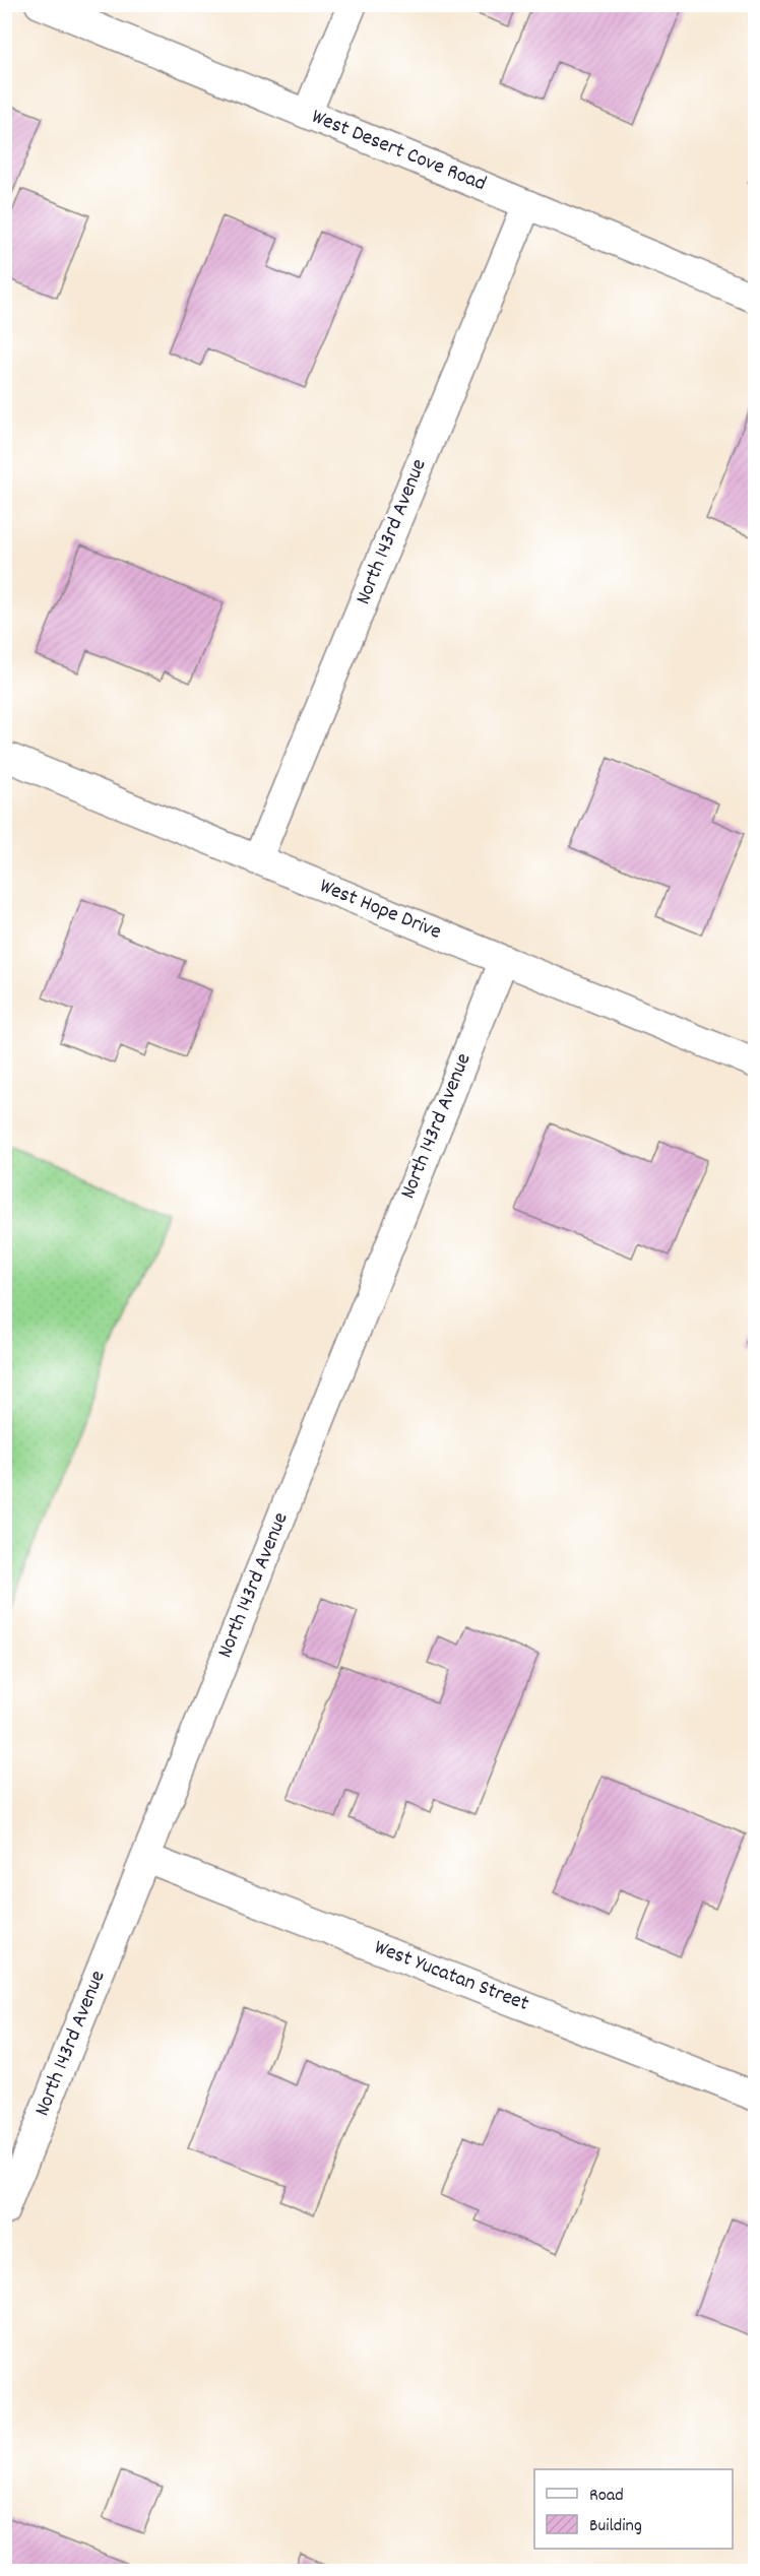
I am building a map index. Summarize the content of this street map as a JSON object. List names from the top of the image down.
{
  "streets": {
    "street": [
      "West Desert Cove Road",
      "North 143rd Avenue",
      "West Hope Drive",
      "West Yucatan Street"
    ]
  },
  "crossings": [
    ["West Desert Cove Road", "North 143rd Avenue"],
    ["North 143rd Avenue", "West Hope Drive"],
    ["North 143rd Avenue", "West Yucatan Street"]
  ],
  "legend": ["Road", "Building"]
}
